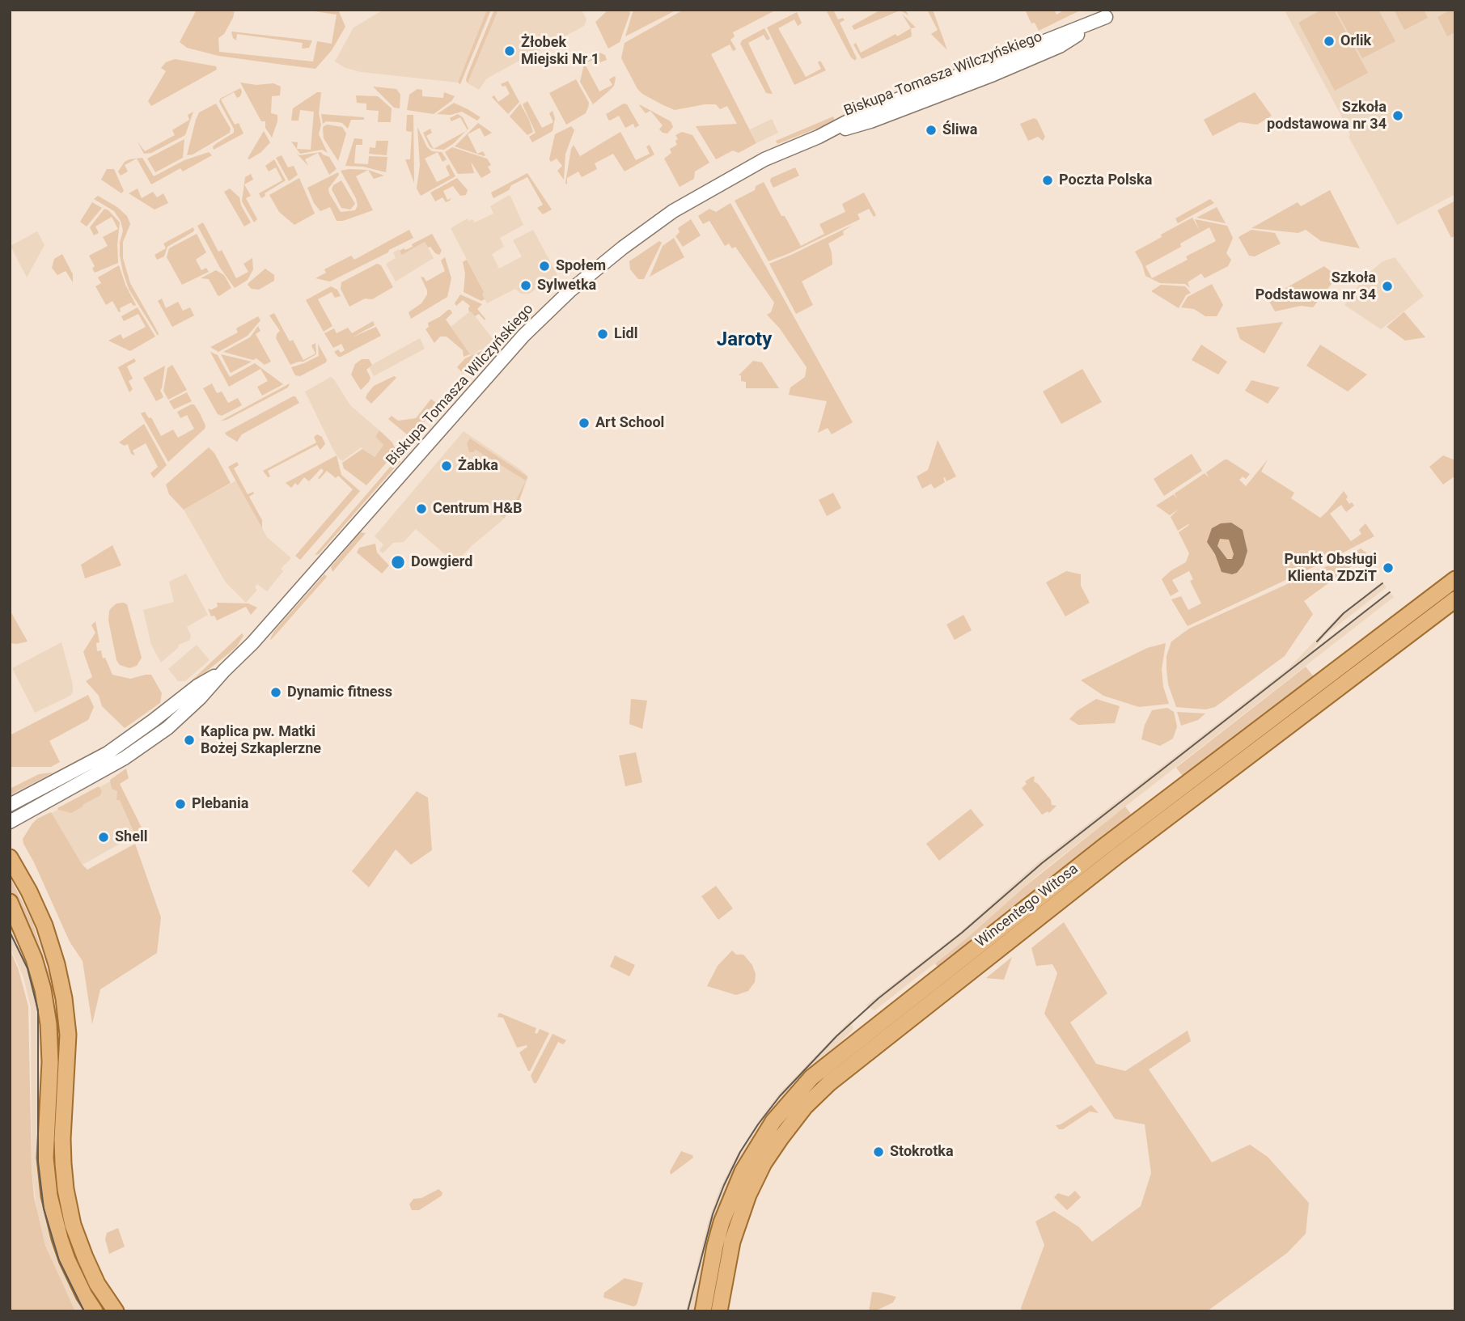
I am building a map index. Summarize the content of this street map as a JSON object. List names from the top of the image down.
{
  "streets": {
    "main road": ["Wincentego Witosa"],
    "street": ["Biskupa Tomasza Wilczyńskiego"]
  },
  "districts": ["Jaroty"],
  "places": [
    "Orlik",
    "Żłobek Miejski Nr 1",
    "Szkoła podstawowa nr 34",
    "Śliwa",
    "Poczta Polska",
    "Społem",
    "Sylwetka",
    "Szkoła Podstawowa nr 34",
    "Lidl",
    "Art School",
    "Żabka",
    "Centrum H&B",
    "Dowgierd",
    "Punkt Obsługi Klienta ZDZiT",
    "Dynamic fitness",
    "Kaplica pw. Matki Bożej Szkaplerzne",
    "Plebania",
    "Shell",
    "Stokrotka"
  ]
}
